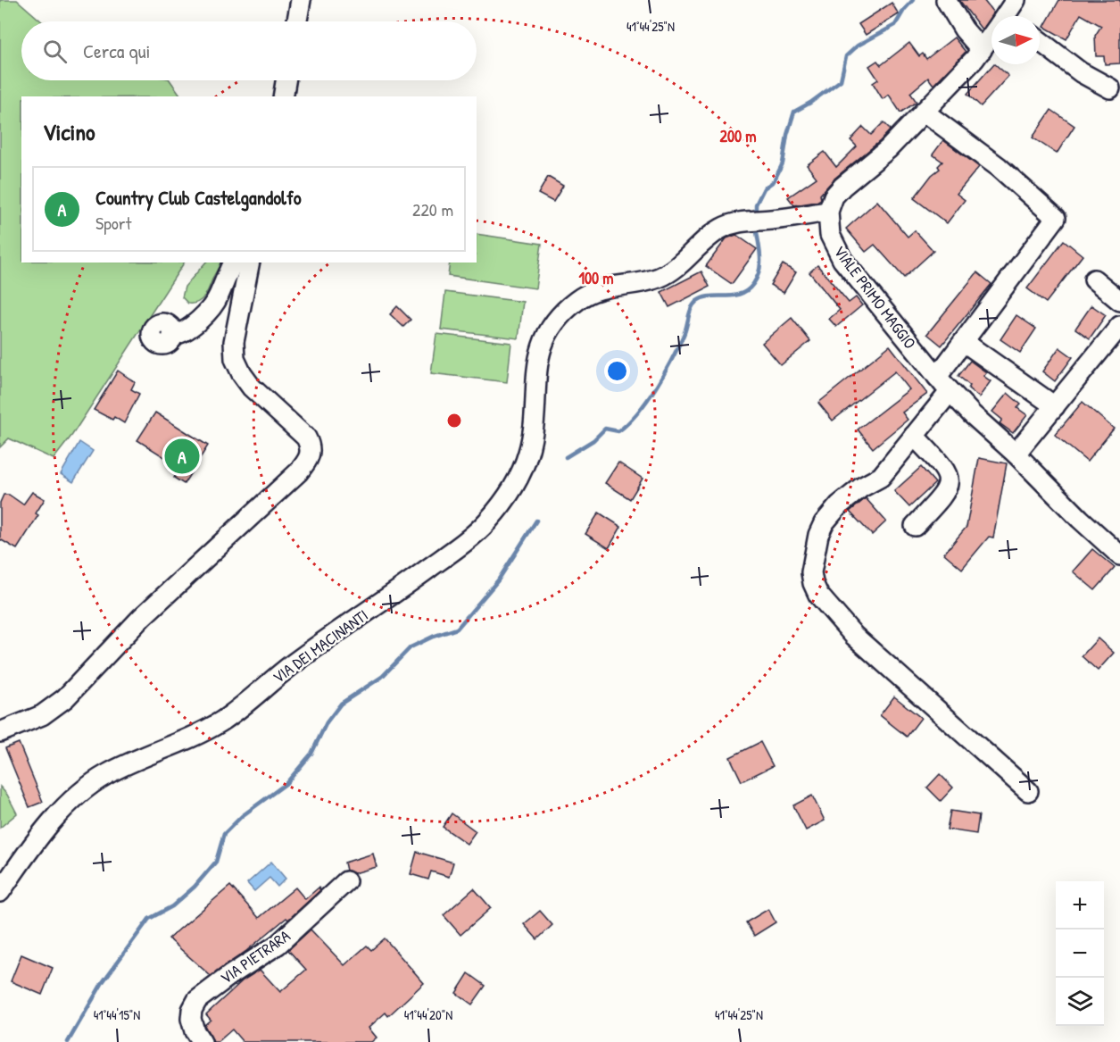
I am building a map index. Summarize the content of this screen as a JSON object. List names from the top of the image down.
{
  "streets": {
    "street": ["VIALE PRIMO MAGGIO", "VIA DEI MACINANTI", "VIA PIETRARA"]
  },
  "crossings": [
    ["VIALE PRIMO MAGGIO", "VIA DEI MACINANTI"]
  ],
  "north": "right",
  "page": {
    "search": "Cerca qui",
    "heading": "Vicino",
    "list": [
      {
        "mark": "A",
        "name": "Country Club Castelgandolfo",
        "note": "Sport",
        "value": "220 m"
      }
    ],
    "pins": "A",
    "map_buttons": ["+", "−"]
  },
  "coordinates": ["41°44'25\"N", "41°44'15\"N", "41°44'20\"N"],
  "rings": ["200 m", "100 m"]
}
